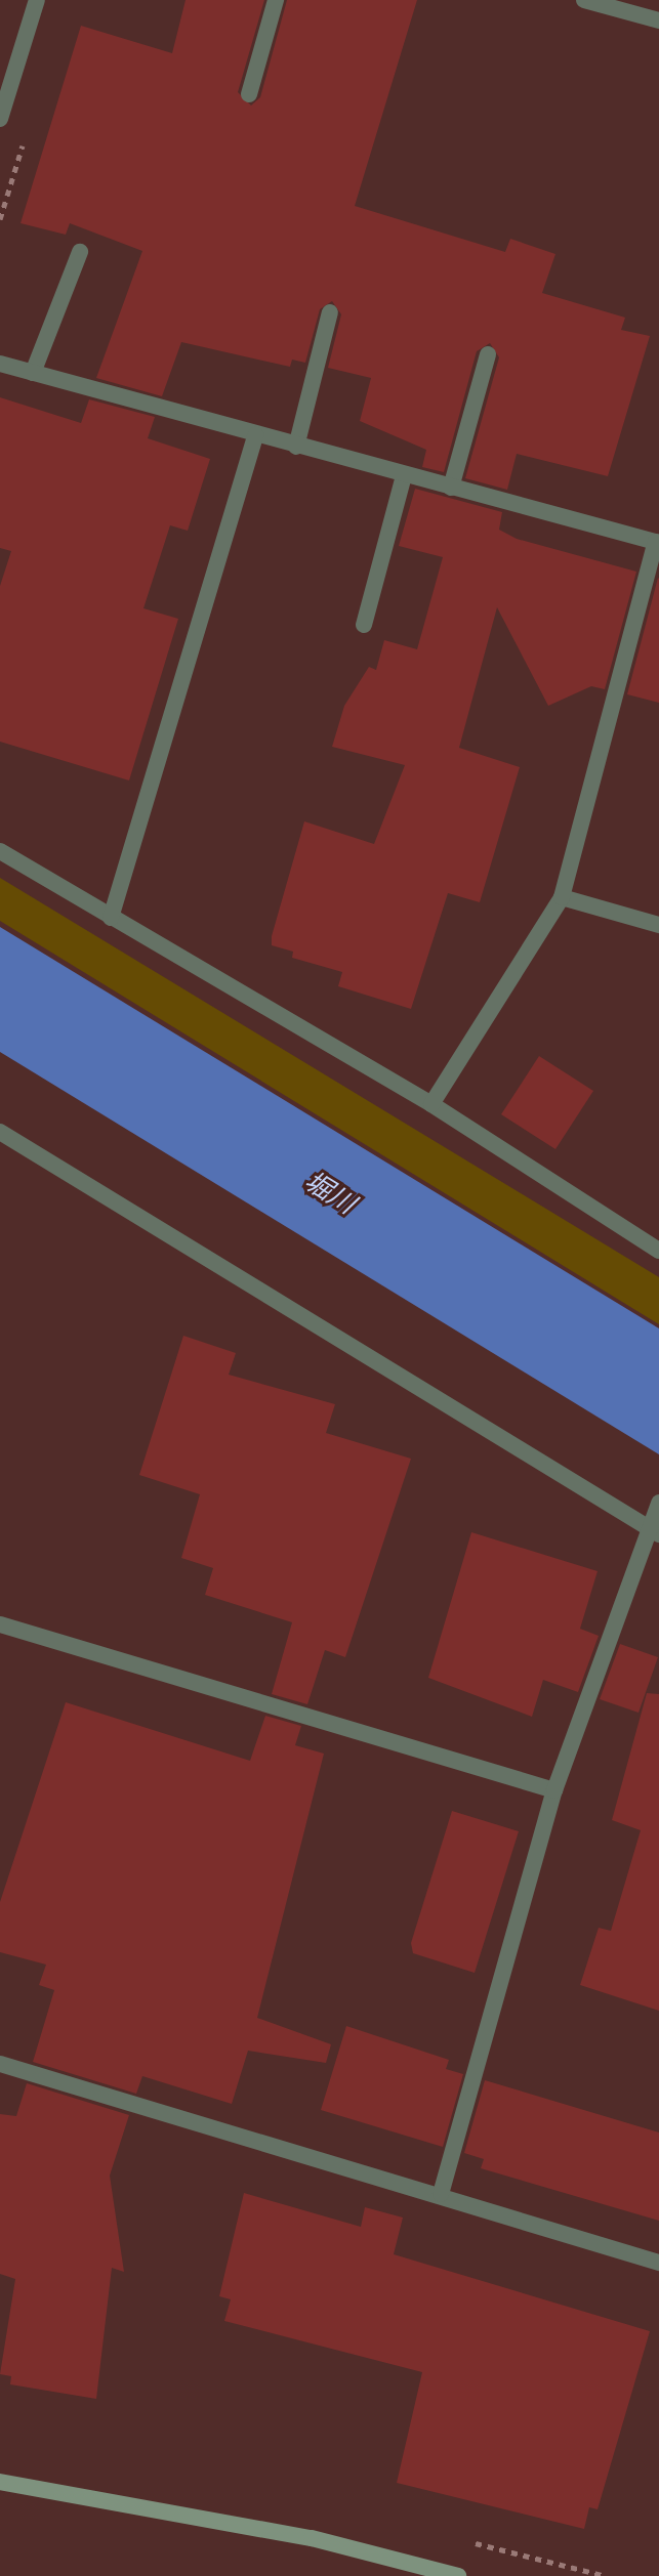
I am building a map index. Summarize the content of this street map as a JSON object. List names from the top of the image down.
{
  "water": ["堀川"]
}
